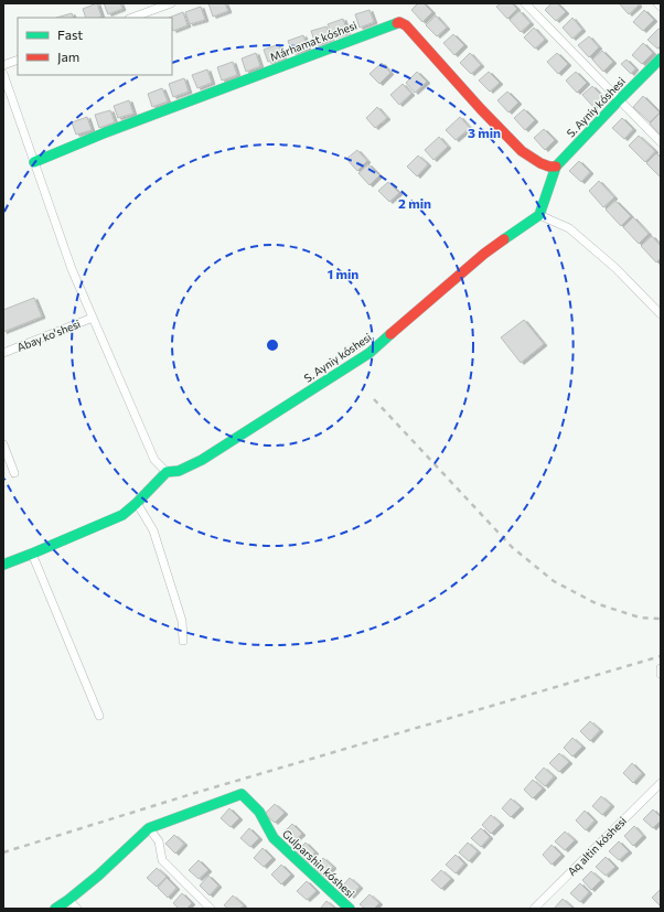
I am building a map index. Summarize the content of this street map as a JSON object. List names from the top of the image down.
{
  "streets": {
    "street": [
      "Márhamat kóshesi",
      "S. Ayniy kóshesi",
      "Abay ko'shesi",
      "Aq altin kóshesi",
      "Gulparshin kóshesi"
    ]
  },
  "crossings": [
    ["Márhamat kóshesi", "S. Ayniy kóshesi"]
  ],
  "legend": ["Fast", "Jam"],
  "rings": ["3 min", "2 min", "1 min"]
}
